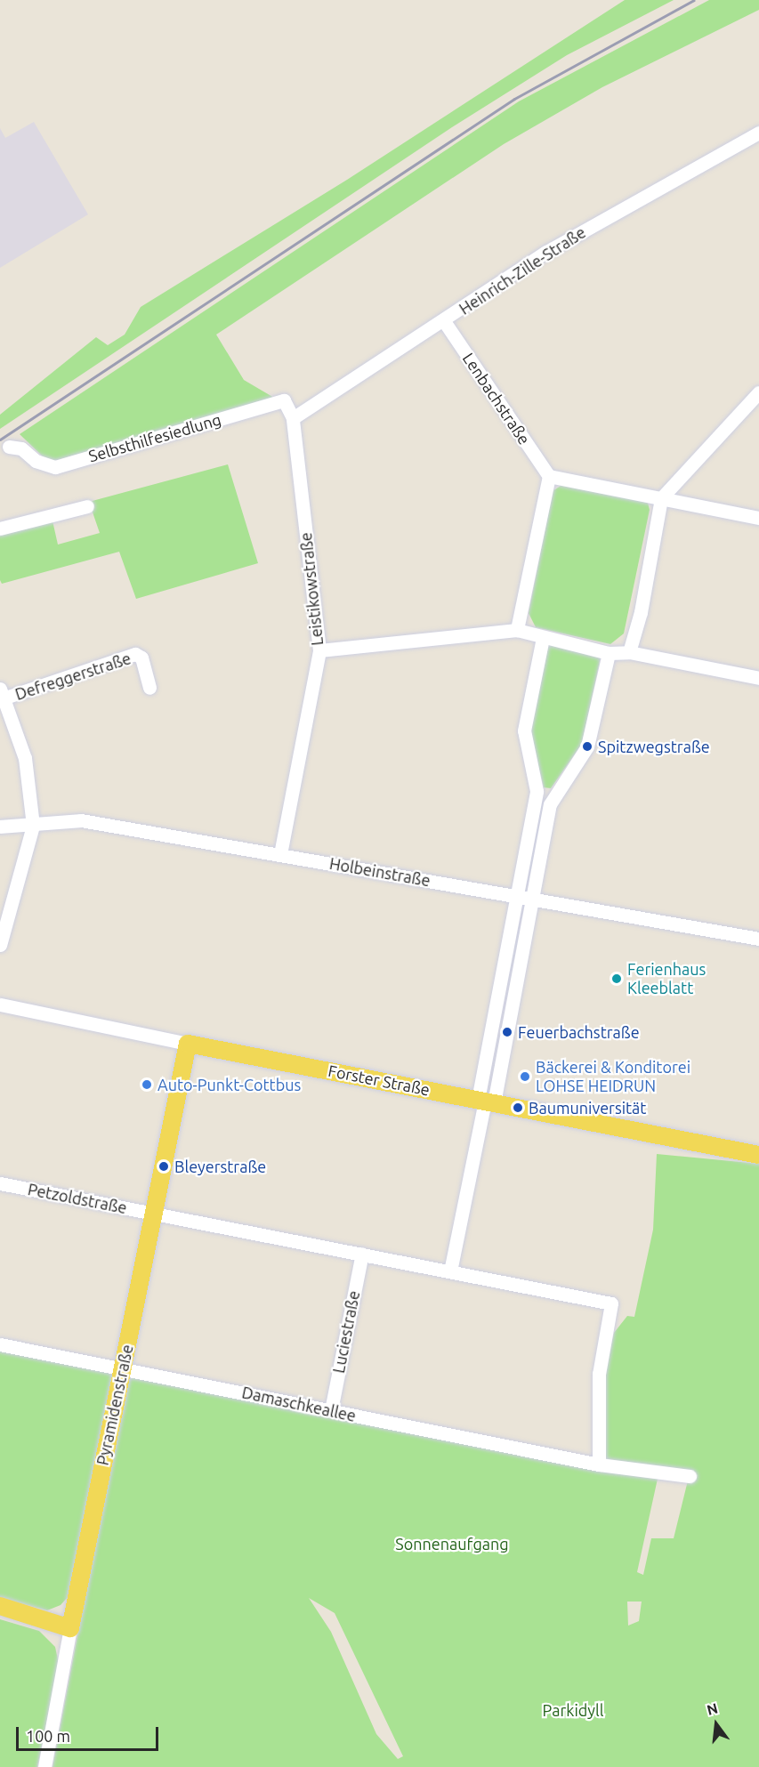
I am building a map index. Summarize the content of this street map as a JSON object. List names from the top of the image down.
{
  "streets": {
    "main road": ["Forster Straße", "Pyramidenstraße"],
    "street": [
      "Heinrich-Zille-Straße",
      "Lenbachstraße",
      "Selbsthilfesiedlung",
      "Leistikowstraße",
      "Defreggerstraße",
      "Holbeinstraße",
      "Petzoldstraße",
      "Luciestraße",
      "Damaschkeallee"
    ]
  },
  "crossings": [
    ["Heinrich-Zille-Straße", "Lenbachstraße"],
    ["Heinrich-Zille-Straße", "Selbsthilfesiedlung"],
    ["Heinrich-Zille-Straße", "Leistikowstraße"],
    ["Selbsthilfesiedlung", "Leistikowstraße"],
    ["Leistikowstraße", "Holbeinstraße"],
    ["Defreggerstraße", "Holbeinstraße"],
    ["Forster Straße", "Pyramidenstraße"],
    ["Petzoldstraße", "Pyramidenstraße"],
    ["Luciestraße", "Damaschkeallee"],
    ["Damaschkeallee", "Pyramidenstraße"]
  ],
  "parks": ["Sonnenaufgang", "Parkidyll"],
  "places": [
    "Spitzwegstraße",
    "Ferienhaus Kleeblatt",
    "Feuerbachstraße",
    "Bäckerei & Konditorei LOHSE HEIDRUN",
    "Auto-Punkt-Cottbus",
    "Baumuniversität",
    "Bleyerstraße"
  ],
  "scale_bar": "100 m",
  "north": "top"
}
